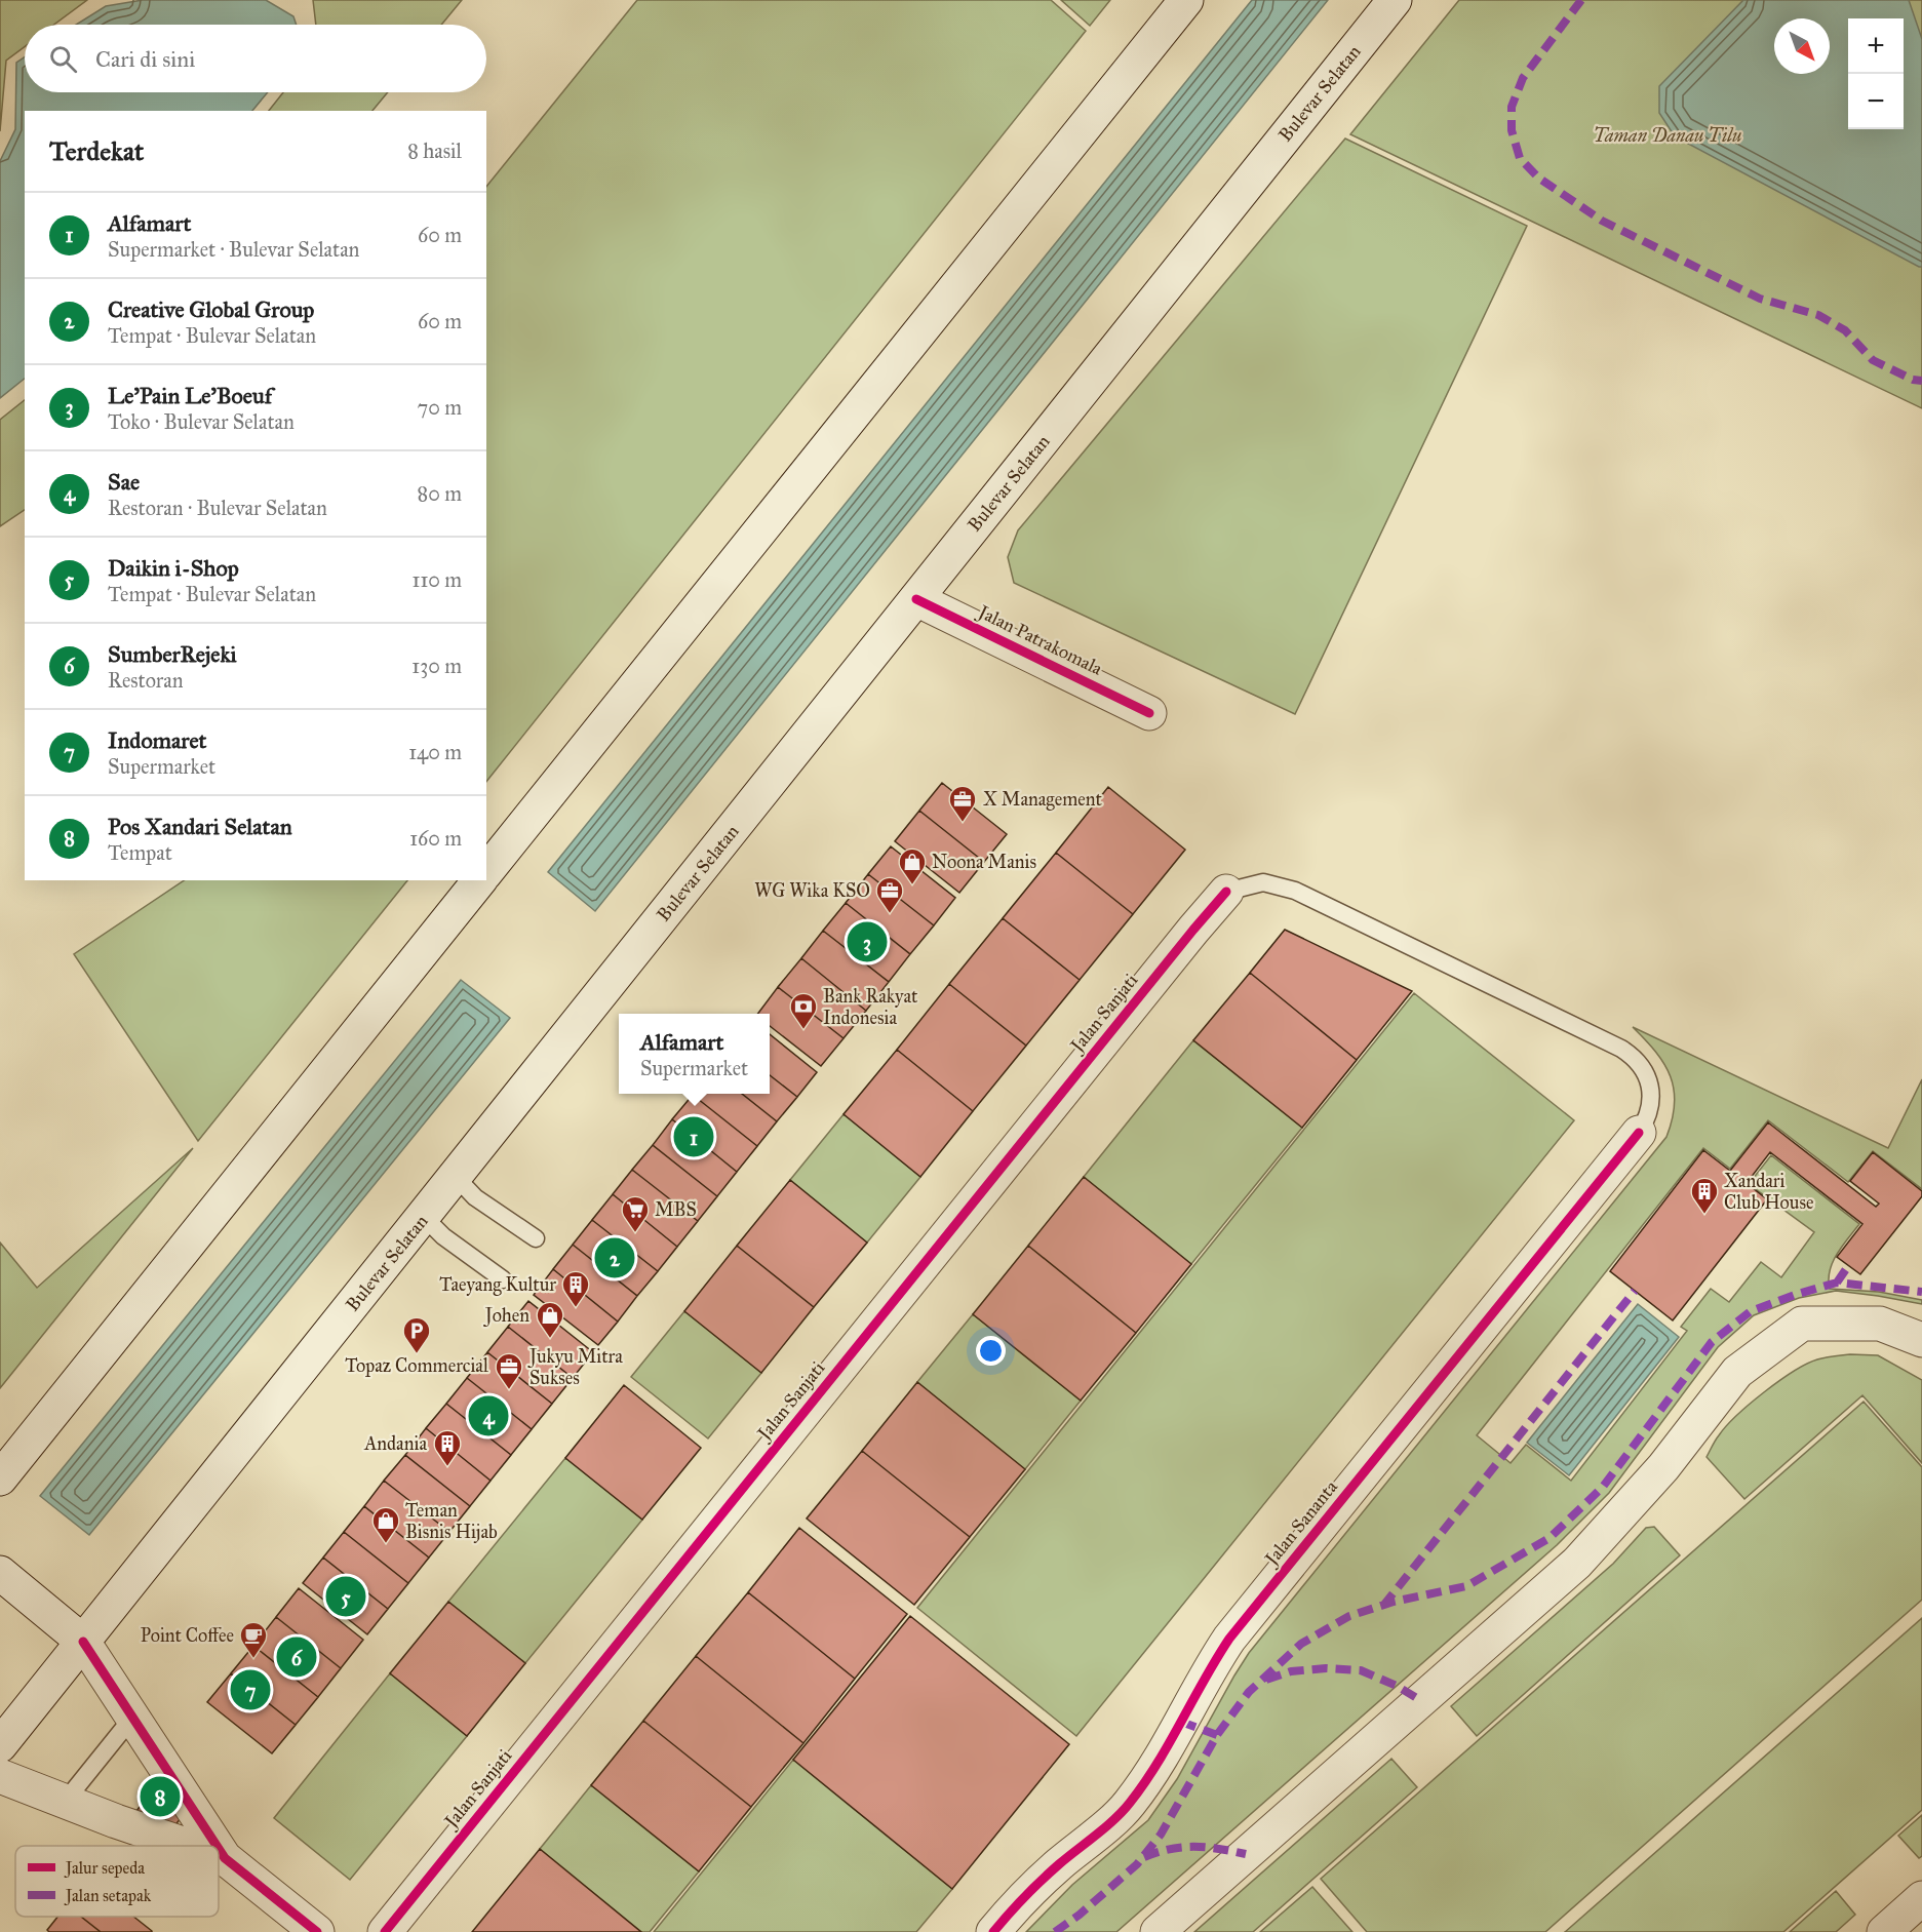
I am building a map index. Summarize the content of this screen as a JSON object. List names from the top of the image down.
{
  "streets": {
    "street": [
      "Bulevar Selatan",
      "Jalan Patrakomala",
      "Jalan Sanjati",
      "Jalan Sananta"
    ]
  },
  "crossings": [
    ["Bulevar Selatan", "Jalan Patrakomala"]
  ],
  "parks": ["Taman Danau Tilu"],
  "places": {
    "office": ["X Management", "WG Wika KSO", "Jukyu Mitra Sukses"],
    "shop": ["Noona Manis", "Johen", "Teman Bisnis Hijab"],
    "bank": ["Bank Rakyat Indonesia"],
    "building": ["Xandari Club House", "Taeyang Kultur", "Andania"],
    "supermarket": ["MBS"],
    "parking": ["Topaz Commercial"],
    "cafe": ["Point Coffee"]
  },
  "legend": ["Jalur sepeda", "Jalan setapak"],
  "north": "bottom right",
  "page": {
    "map_buttons": ["+", "−"],
    "search": "Cari di sini",
    "heading": ["Terdekat", "8 hasil"],
    "list": [
      {
        "mark": "1",
        "name": "Alfamart",
        "note": "Supermarket · Bulevar Selatan",
        "value": "60 m"
      },
      {
        "mark": "2",
        "name": "Creative Global Group",
        "note": "Tempat · Bulevar Selatan",
        "value": "60 m"
      },
      {
        "mark": "3",
        "name": "Le'Pain Le'Boeuf",
        "note": "Toko · Bulevar Selatan",
        "value": "70 m"
      },
      {
        "mark": "4",
        "name": "Sae",
        "note": "Restoran · Bulevar Selatan",
        "value": "80 m"
      },
      {
        "mark": "5",
        "name": "Daikin i-Shop",
        "note": "Tempat · Bulevar Selatan",
        "value": "110 m"
      },
      {
        "mark": "6",
        "name": "SumberRejeki",
        "note": "Restoran",
        "value": "130 m"
      },
      {
        "mark": "7",
        "name": "Indomaret",
        "note": "Supermarket",
        "value": "140 m"
      },
      {
        "mark": "8",
        "name": "Pos Xandari Selatan",
        "note": "Tempat",
        "value": "160 m"
      }
    ],
    "pins": [
      "3",
      "1",
      "2",
      "4",
      "5",
      "6",
      "7",
      "8"
    ],
    "popup": ["Alfamart", "Supermarket"]
  }
}
